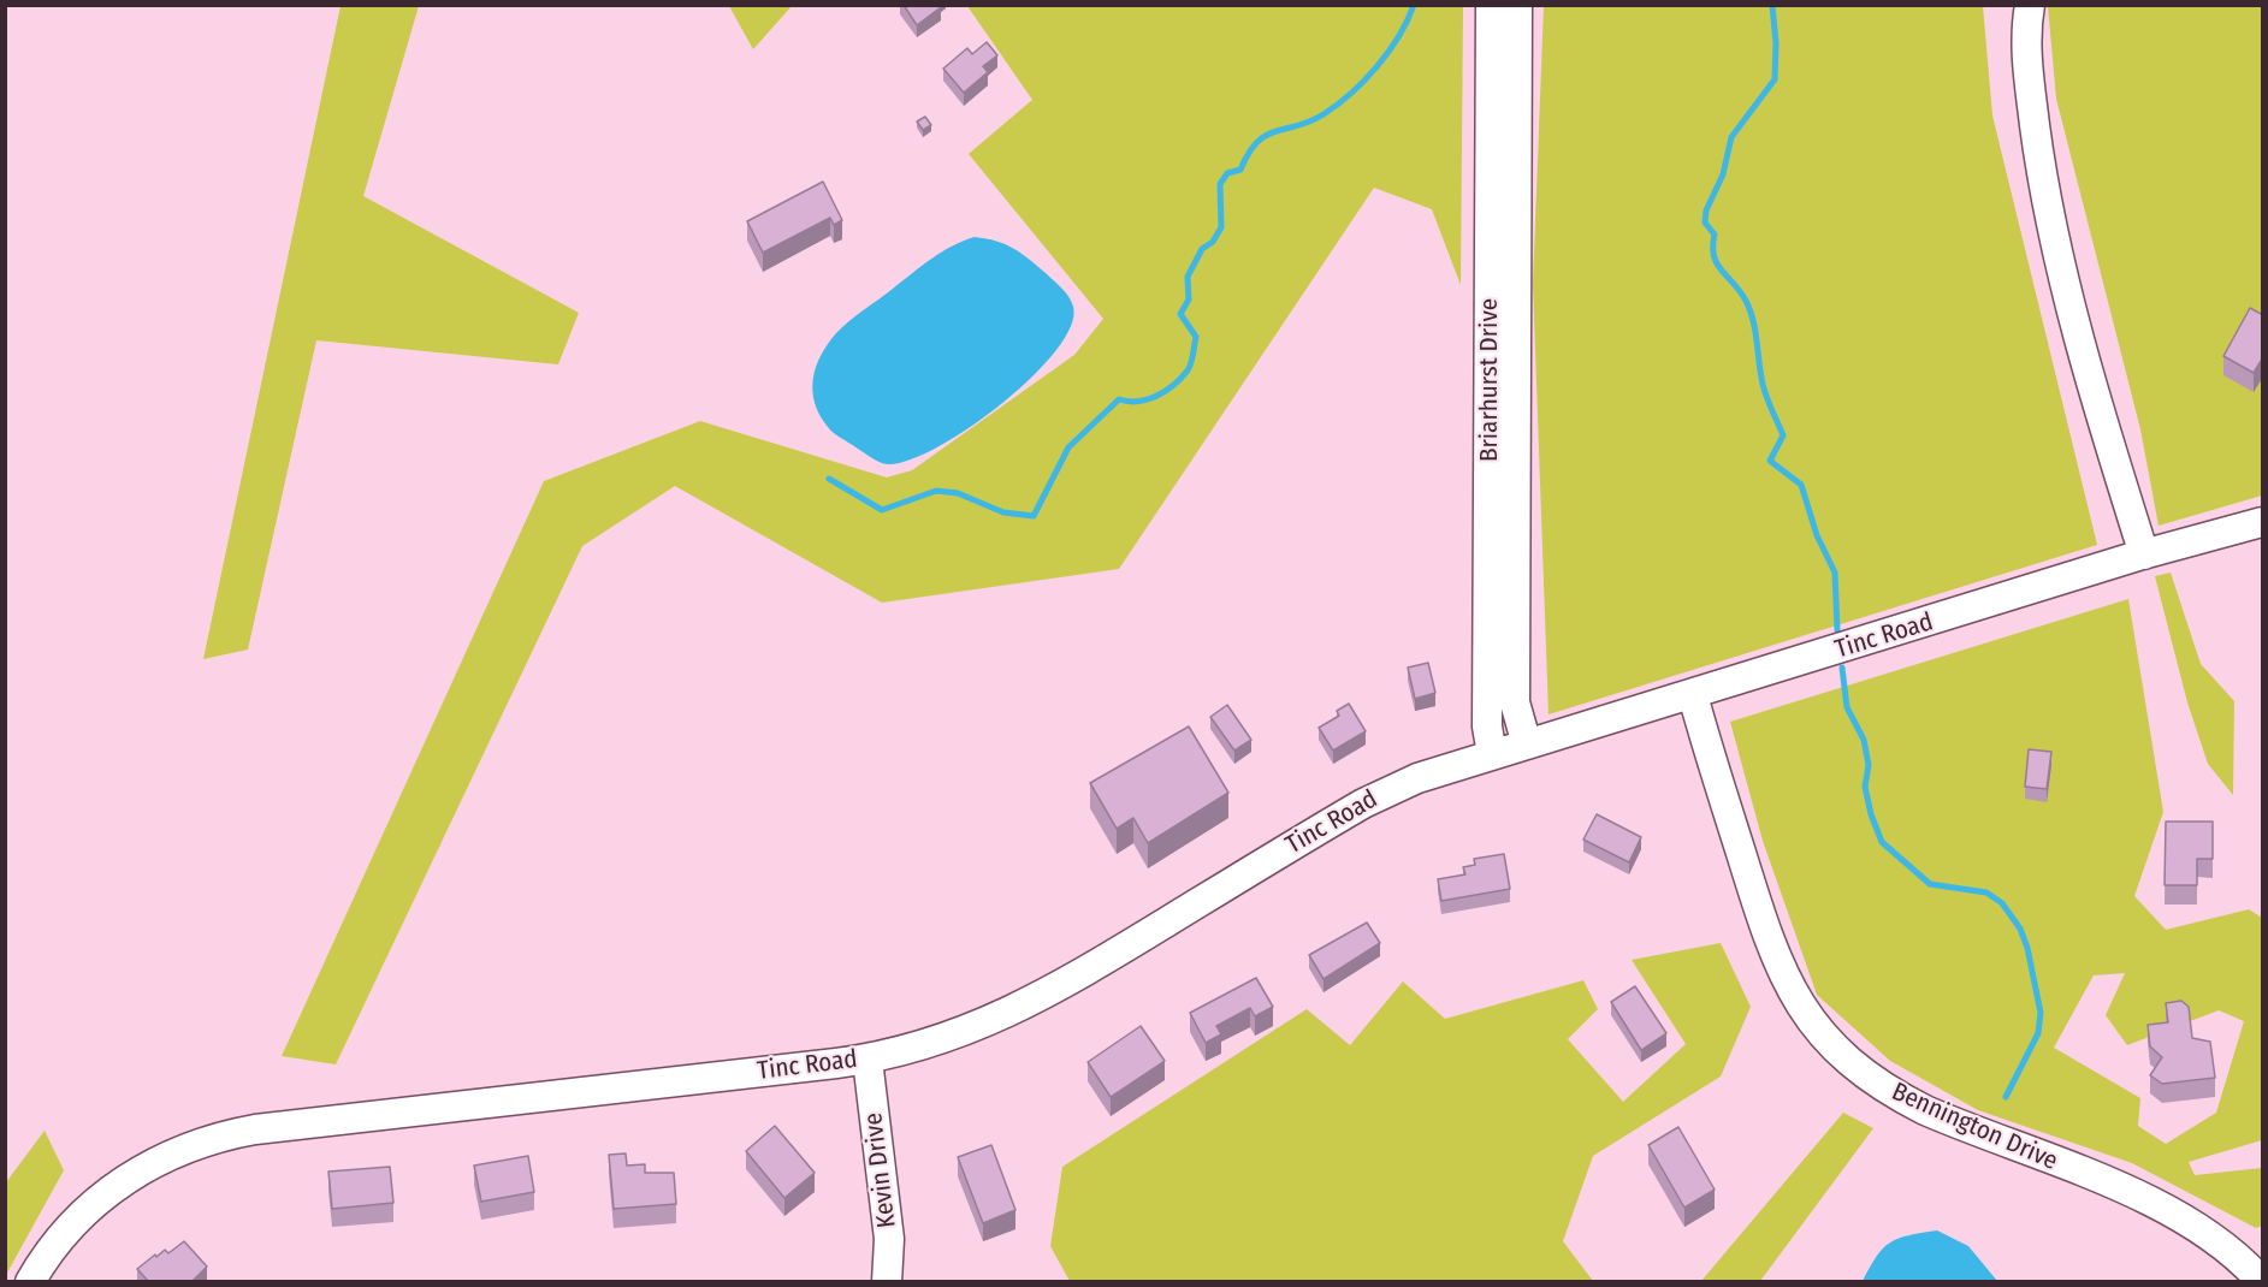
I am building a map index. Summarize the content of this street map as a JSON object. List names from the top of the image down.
{
  "streets": {
    "street": [
      "Briarhurst Drive",
      "Tinc Road",
      "Bennington Drive",
      "Kevin Drive"
    ]
  },
  "crossings": [
    ["Briarhurst Drive", "Tinc Road"],
    ["Tinc Road", "Bennington Drive"],
    ["Tinc Road", "Kevin Drive"]
  ]
}
